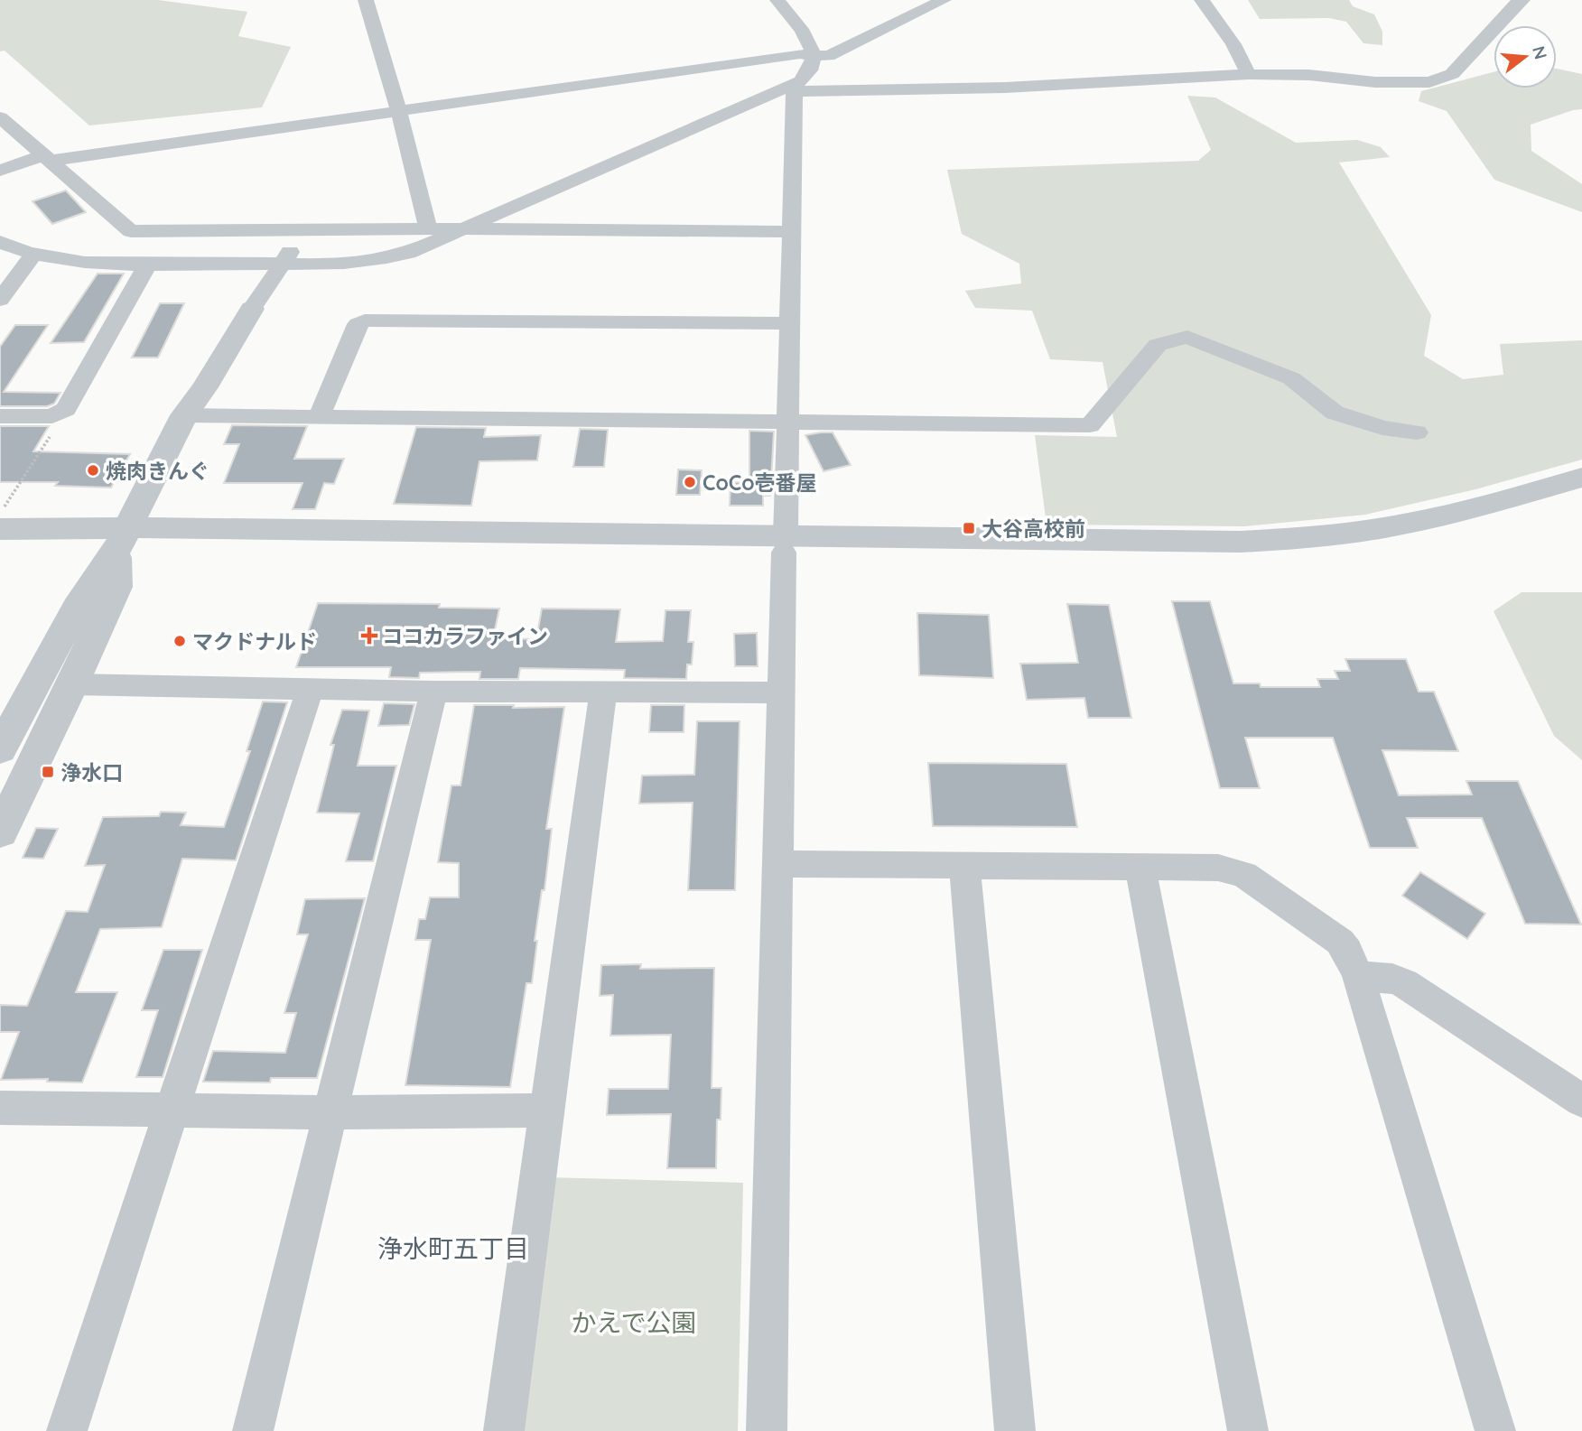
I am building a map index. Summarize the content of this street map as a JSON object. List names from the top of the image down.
{
  "districts": ["浄水町五丁目"],
  "parks": ["かえで公園"],
  "places": {
    "other": ["焼肉きんぐ", "CoCo壱番屋", "マクドナルド"],
    "transit": ["大谷高校前", "浄水口"],
    "health": ["ココカラファイン"]
  },
  "north": "right"
}
